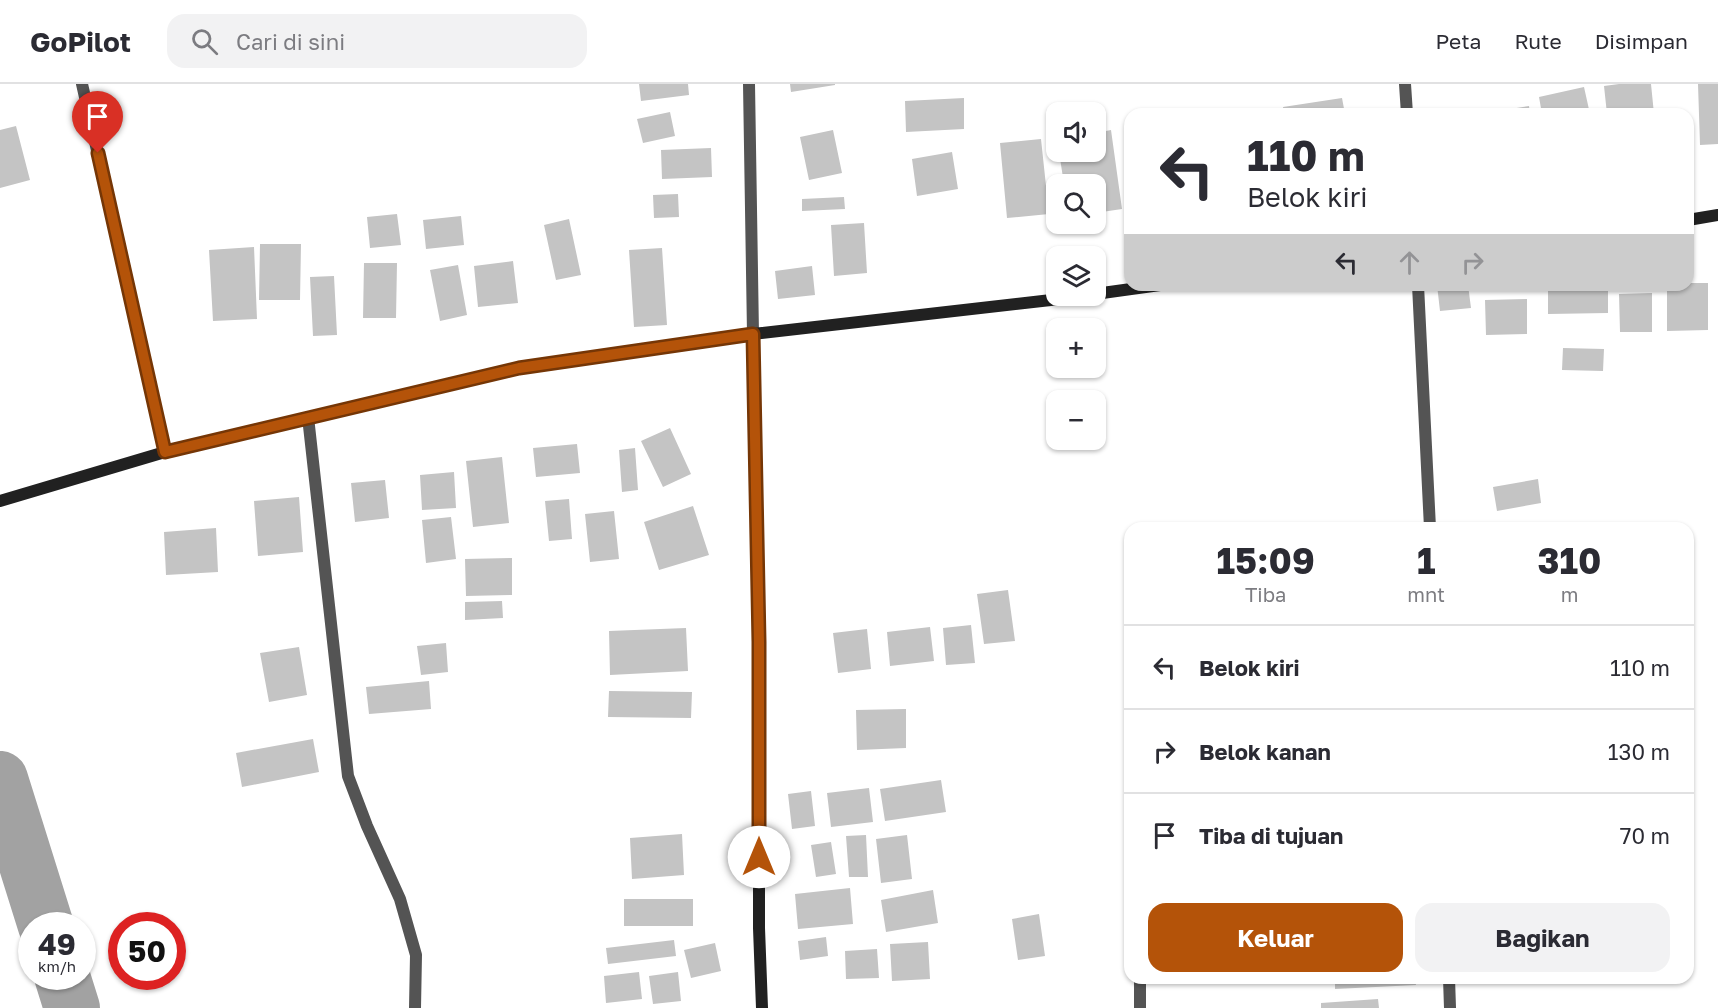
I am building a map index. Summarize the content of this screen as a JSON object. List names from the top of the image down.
{
  "page": {
    "header": "GoPilot",
    "search": "Cari di sini",
    "nav": ["Peta", "Rute", "Disimpan"],
    "map_buttons": ["+", "−"],
    "turn": ["110 m", "Belok kiri"],
    "eta": [
      "15:09",
      "Tiba",
      "1",
      "mnt",
      "310",
      "m"
    ],
    "list": [
      {
        "name": "Belok kiri",
        "value": "110 m"
      },
      {
        "name": "Belok kanan",
        "value": "130 m"
      },
      {
        "name": "Tiba di tujuan",
        "value": "70 m"
      }
    ],
    "buttons": ["Keluar", "Bagikan"],
    "speed": "49 km/h",
    "limit": "50"
  }
}
